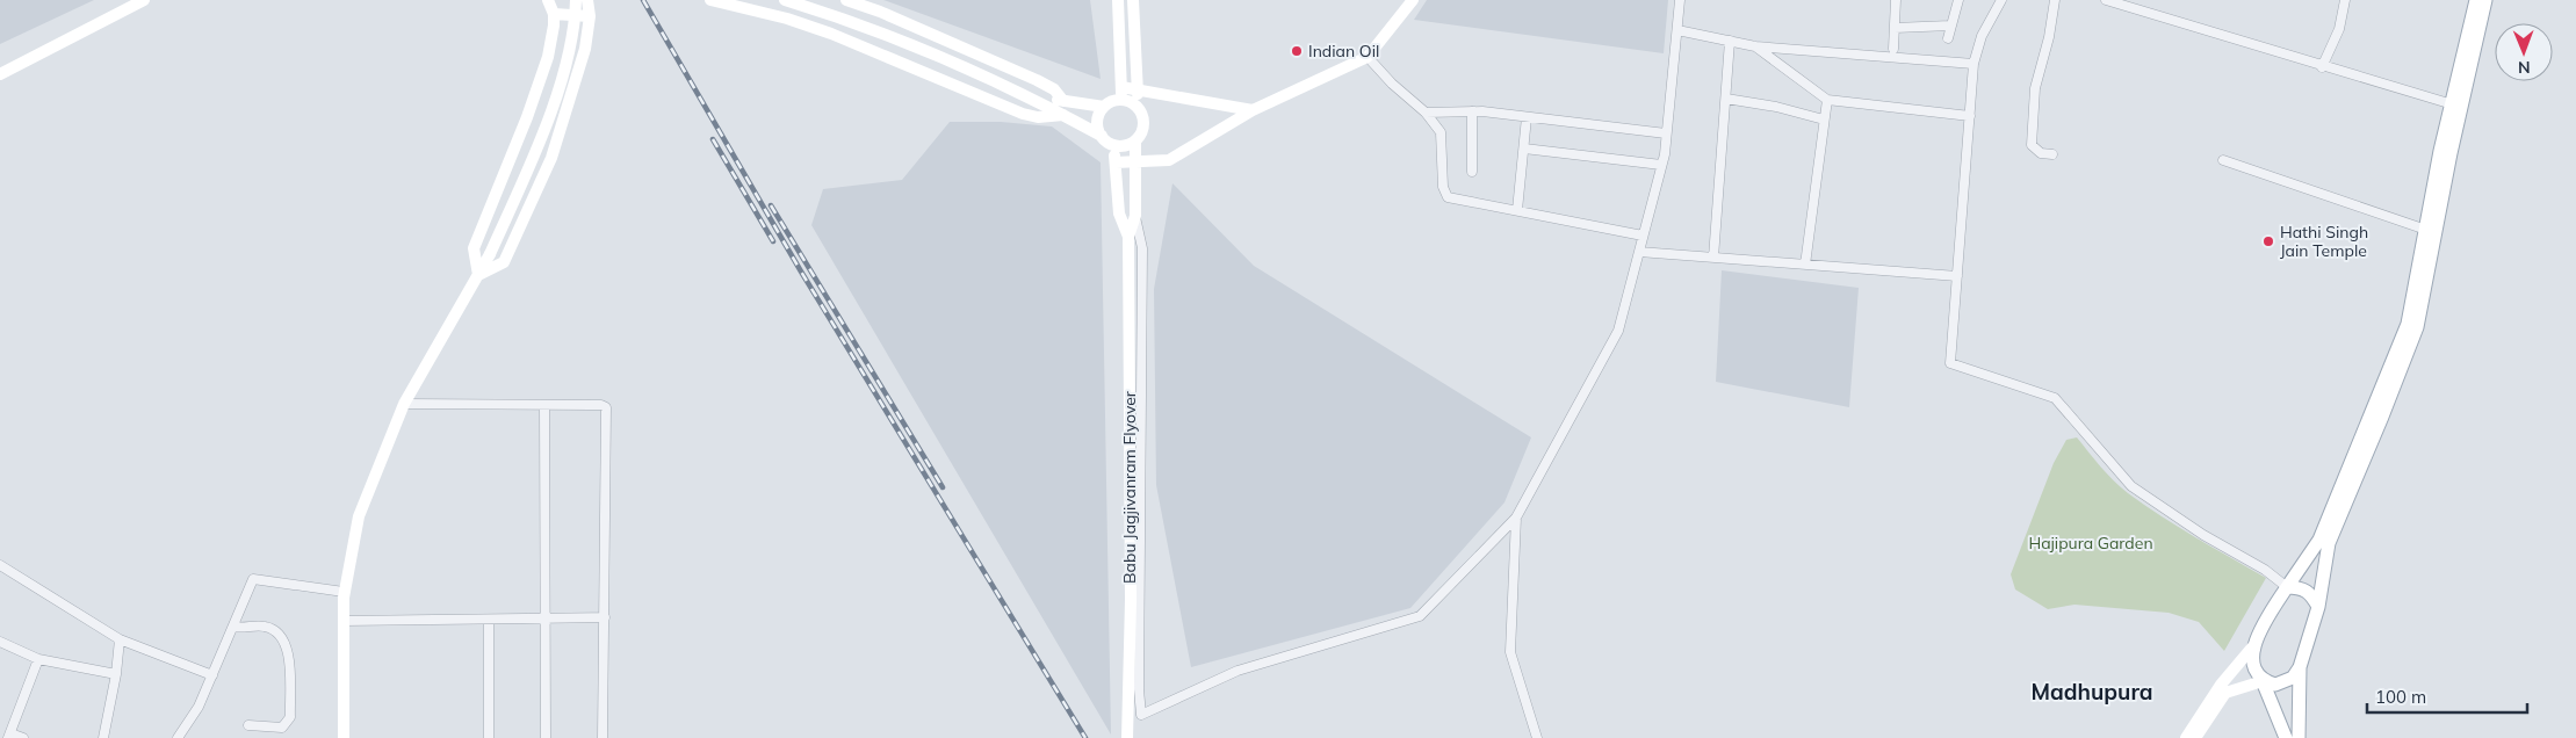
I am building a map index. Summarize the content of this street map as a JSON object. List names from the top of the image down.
{
  "streets": {
    "street": ["Babu Jagjivanram Flyover"]
  },
  "districts": ["Madhupura"],
  "parks": ["Hajipura Garden"],
  "places": ["Indian Oil", "Hathi Singh Jain Temple"],
  "scale_bar": "100 m",
  "north": "bottom"
}
